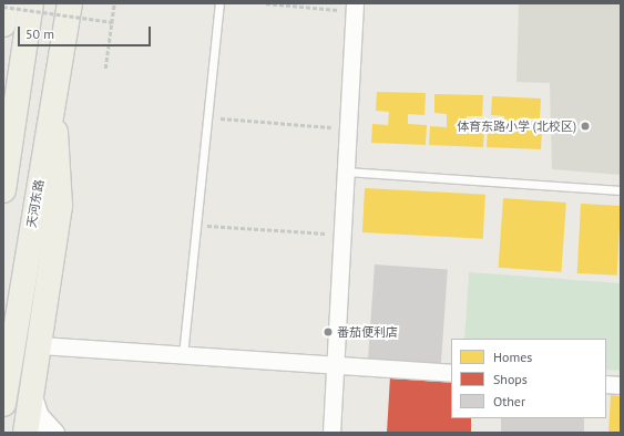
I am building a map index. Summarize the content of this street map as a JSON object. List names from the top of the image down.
{
  "streets": {
    "highway": ["天河东路"]
  },
  "places": ["体育东路小学 (北校区)", "番茄便利店"],
  "legend": ["Homes", "Shops", "Other"],
  "scale_bar": "50 m"
}
